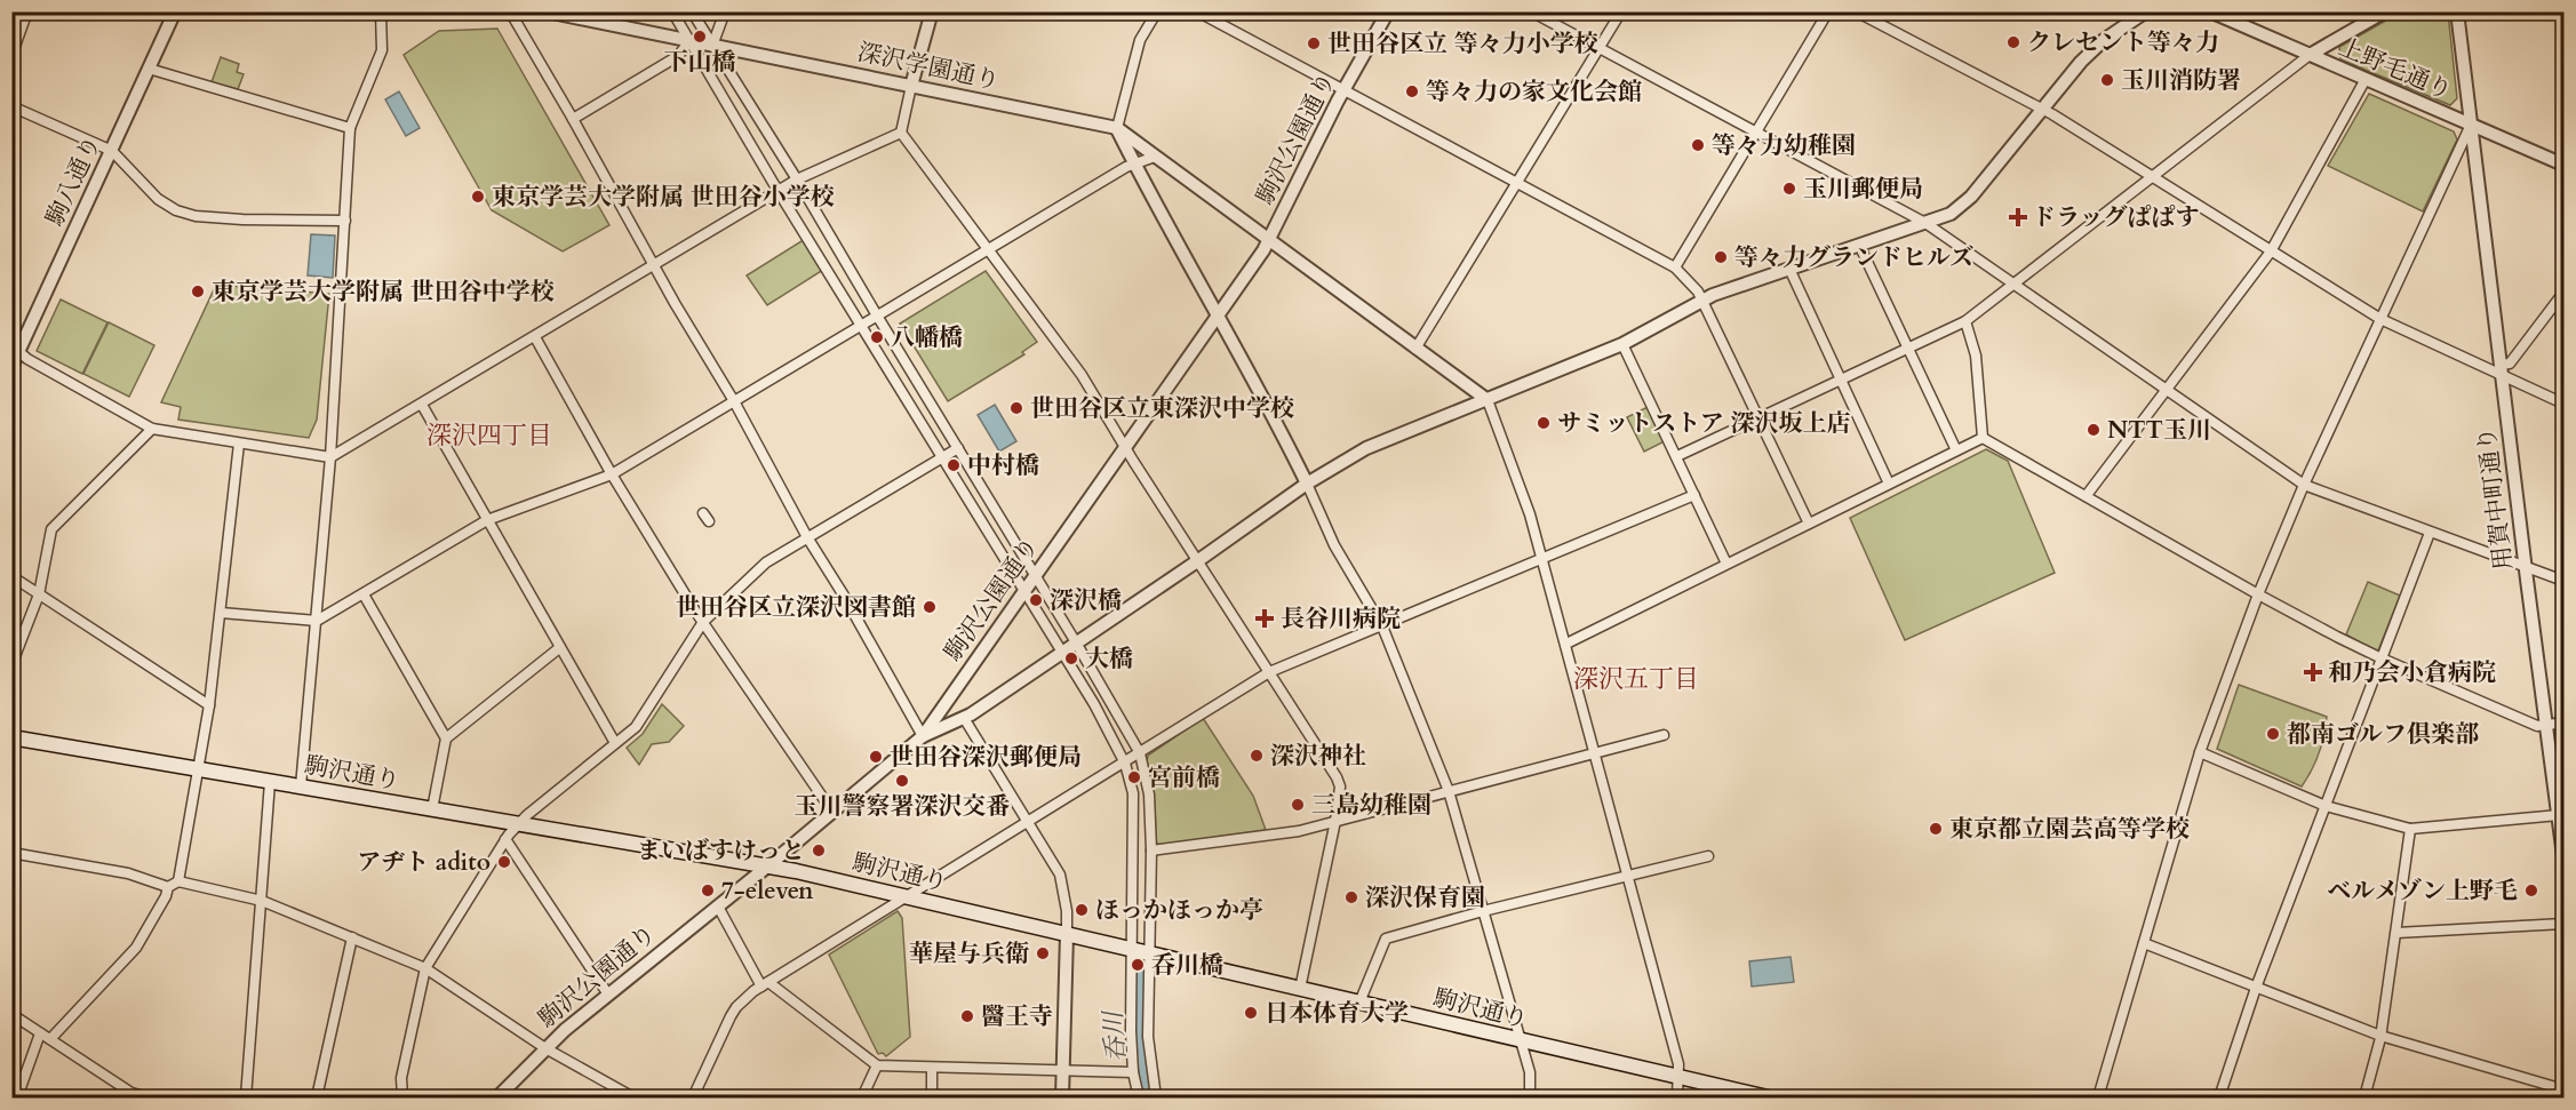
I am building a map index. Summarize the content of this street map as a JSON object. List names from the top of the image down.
{
  "streets": {
    "main road": ["駒沢通り"],
    "street": [
      "深沢学園通り",
      "上野毛通り",
      "駒沢公園通り",
      "駒八通り",
      "用賀中町通り"
    ]
  },
  "crossings": [
    ["深沢学園通り", "駒沢公園通り"],
    ["上野毛通り", "用賀中町通り"],
    ["駒沢公園通り", "駒沢通り"]
  ],
  "districts": ["深沢四丁目", "深沢五丁目"],
  "water": ["呑川"],
  "places": {
    "other": [
      "下山橋",
      "クレセント等々力",
      "世田谷区立 等々力小学校",
      "玉川消防署",
      "等々力の家文化会館",
      "等々力幼稚園",
      "玉川郵便局",
      "東京学芸大学附属 世田谷小学校",
      "等々力グランドヒルズ",
      "東京学芸大学附属 世田谷中学校",
      "八幡橋",
      "世田谷区立東深沢中学校",
      "サミットストア 深沢坂上店",
      "NTT玉川",
      "中村橋",
      "深沢橋",
      "世田谷区立深沢図書館",
      "大橋",
      "都南ゴルフ倶楽部",
      "深沢神社",
      "世田谷深沢郵便局",
      "宮前橋",
      "玉川警察署深沢交番",
      "三島幼稚園",
      "東京都立園芸高等学校",
      "まいばすけっと",
      "アヂト adito",
      "7-eleven",
      "ベルメゾン上野毛",
      "深沢保育園",
      "ほっかほっか亭",
      "華屋与兵衛",
      "呑川橋",
      "日本体育大学",
      "醫王寺"
    ],
    "health": ["ドラッグぱぱす", "長谷川病院", "和乃会小倉病院"]
  }
}
